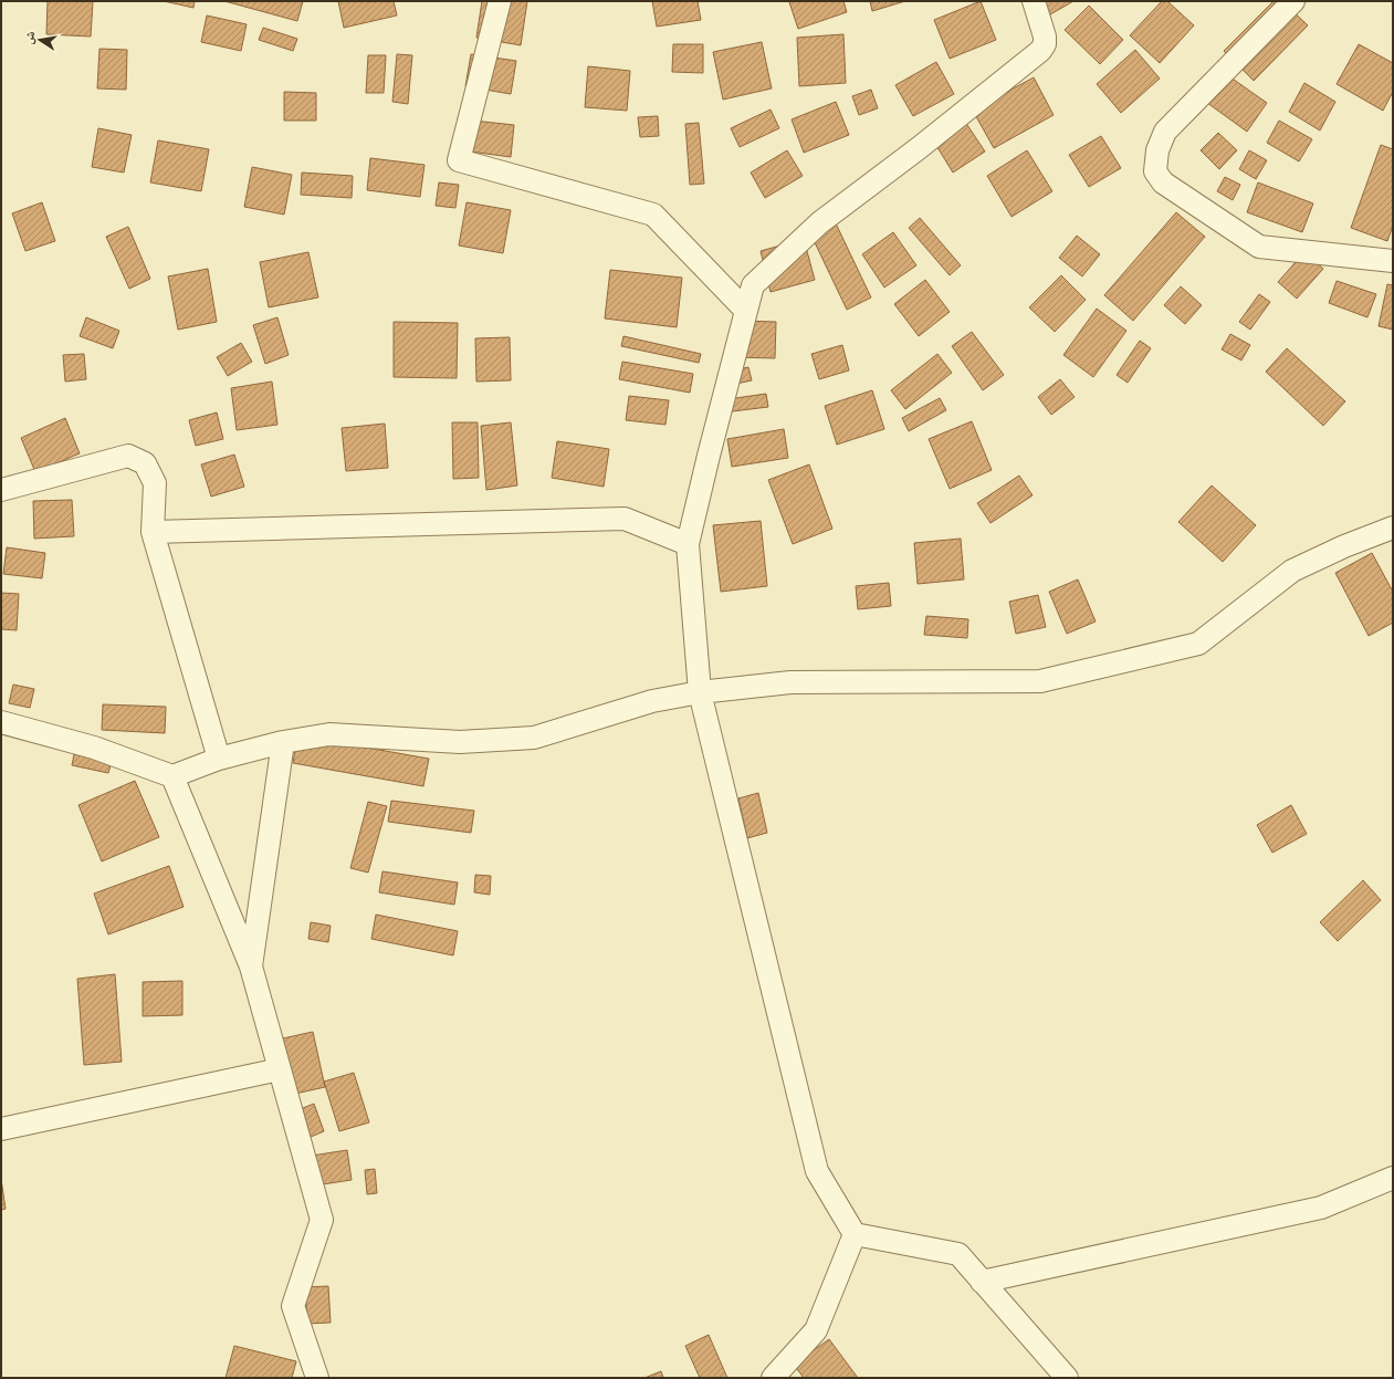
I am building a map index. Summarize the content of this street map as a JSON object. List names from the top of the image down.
{
  "north": "left"
}
